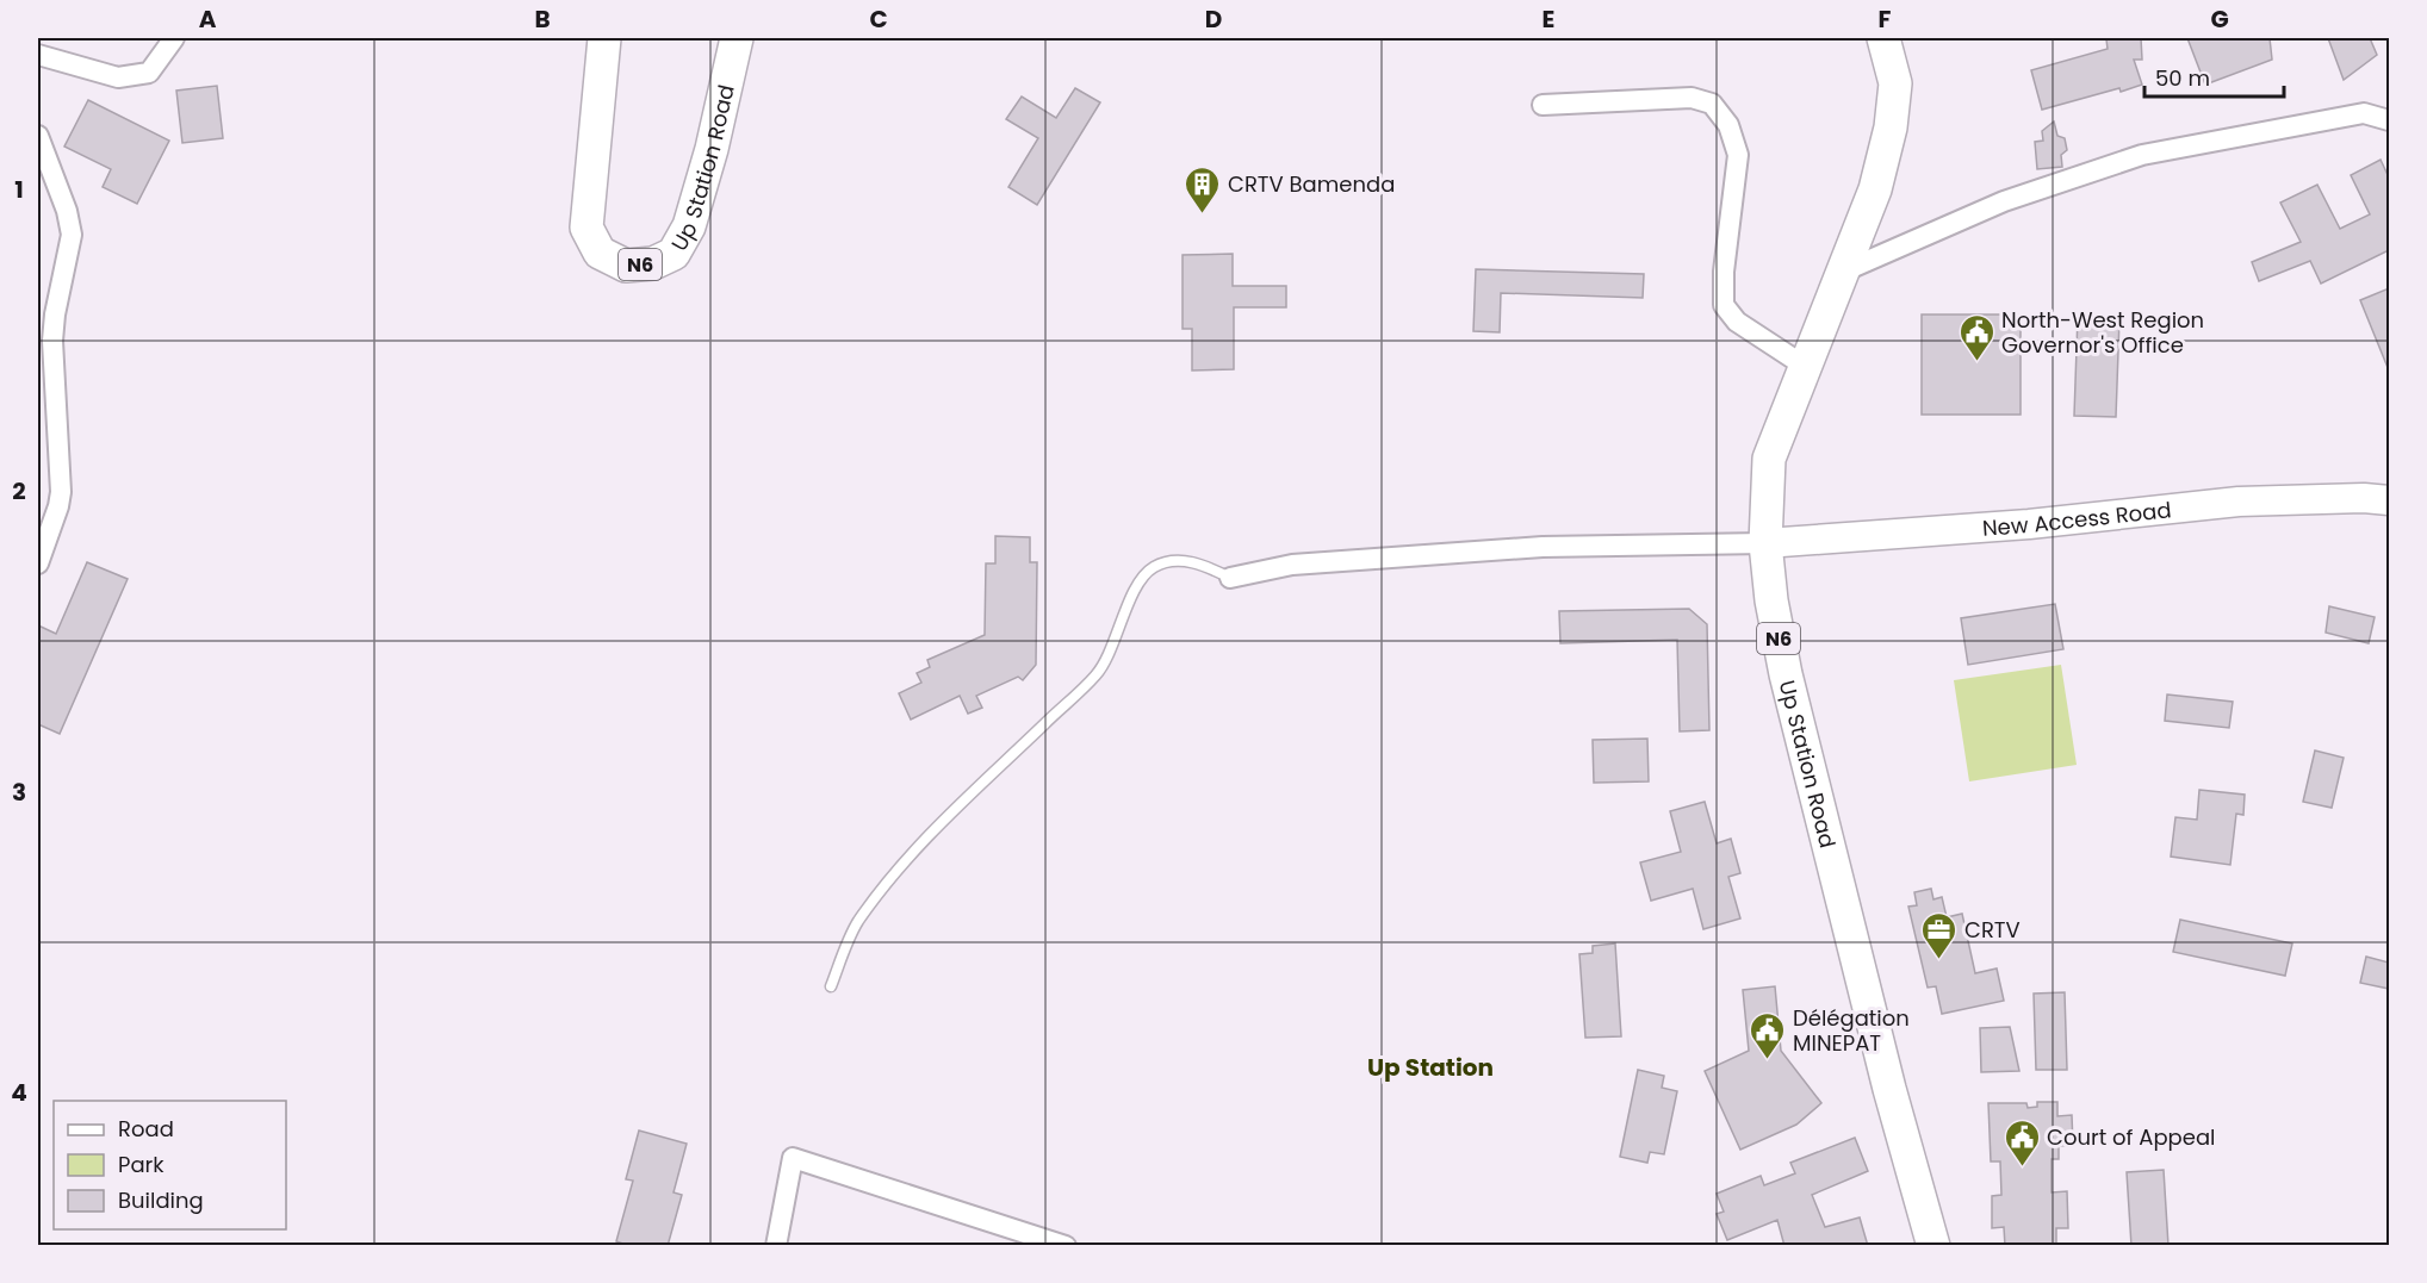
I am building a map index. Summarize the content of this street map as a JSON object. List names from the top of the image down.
{
  "streets": {
    "highway": ["Up Station Road", "N6"],
    "main road": ["New Access Road"]
  },
  "crossings": [
    ["Up Station Road", "New Access Road"]
  ],
  "districts": ["Up Station"],
  "places": {
    "building": ["CRTV Bamenda"],
    "public building": ["North-West Region Governor's Office", "Délégation MINEPAT", "Court of Appeal"],
    "office": ["CRTV"]
  },
  "legend": ["Road", "Park", "Building"],
  "scale_bar": "50 m",
  "grid": {
    "columns": [
      "A",
      "B",
      "C",
      "D",
      "E",
      "F",
      "G"
    ],
    "rows": [
      "1",
      "2",
      "3",
      "4"
    ]
  }
}
